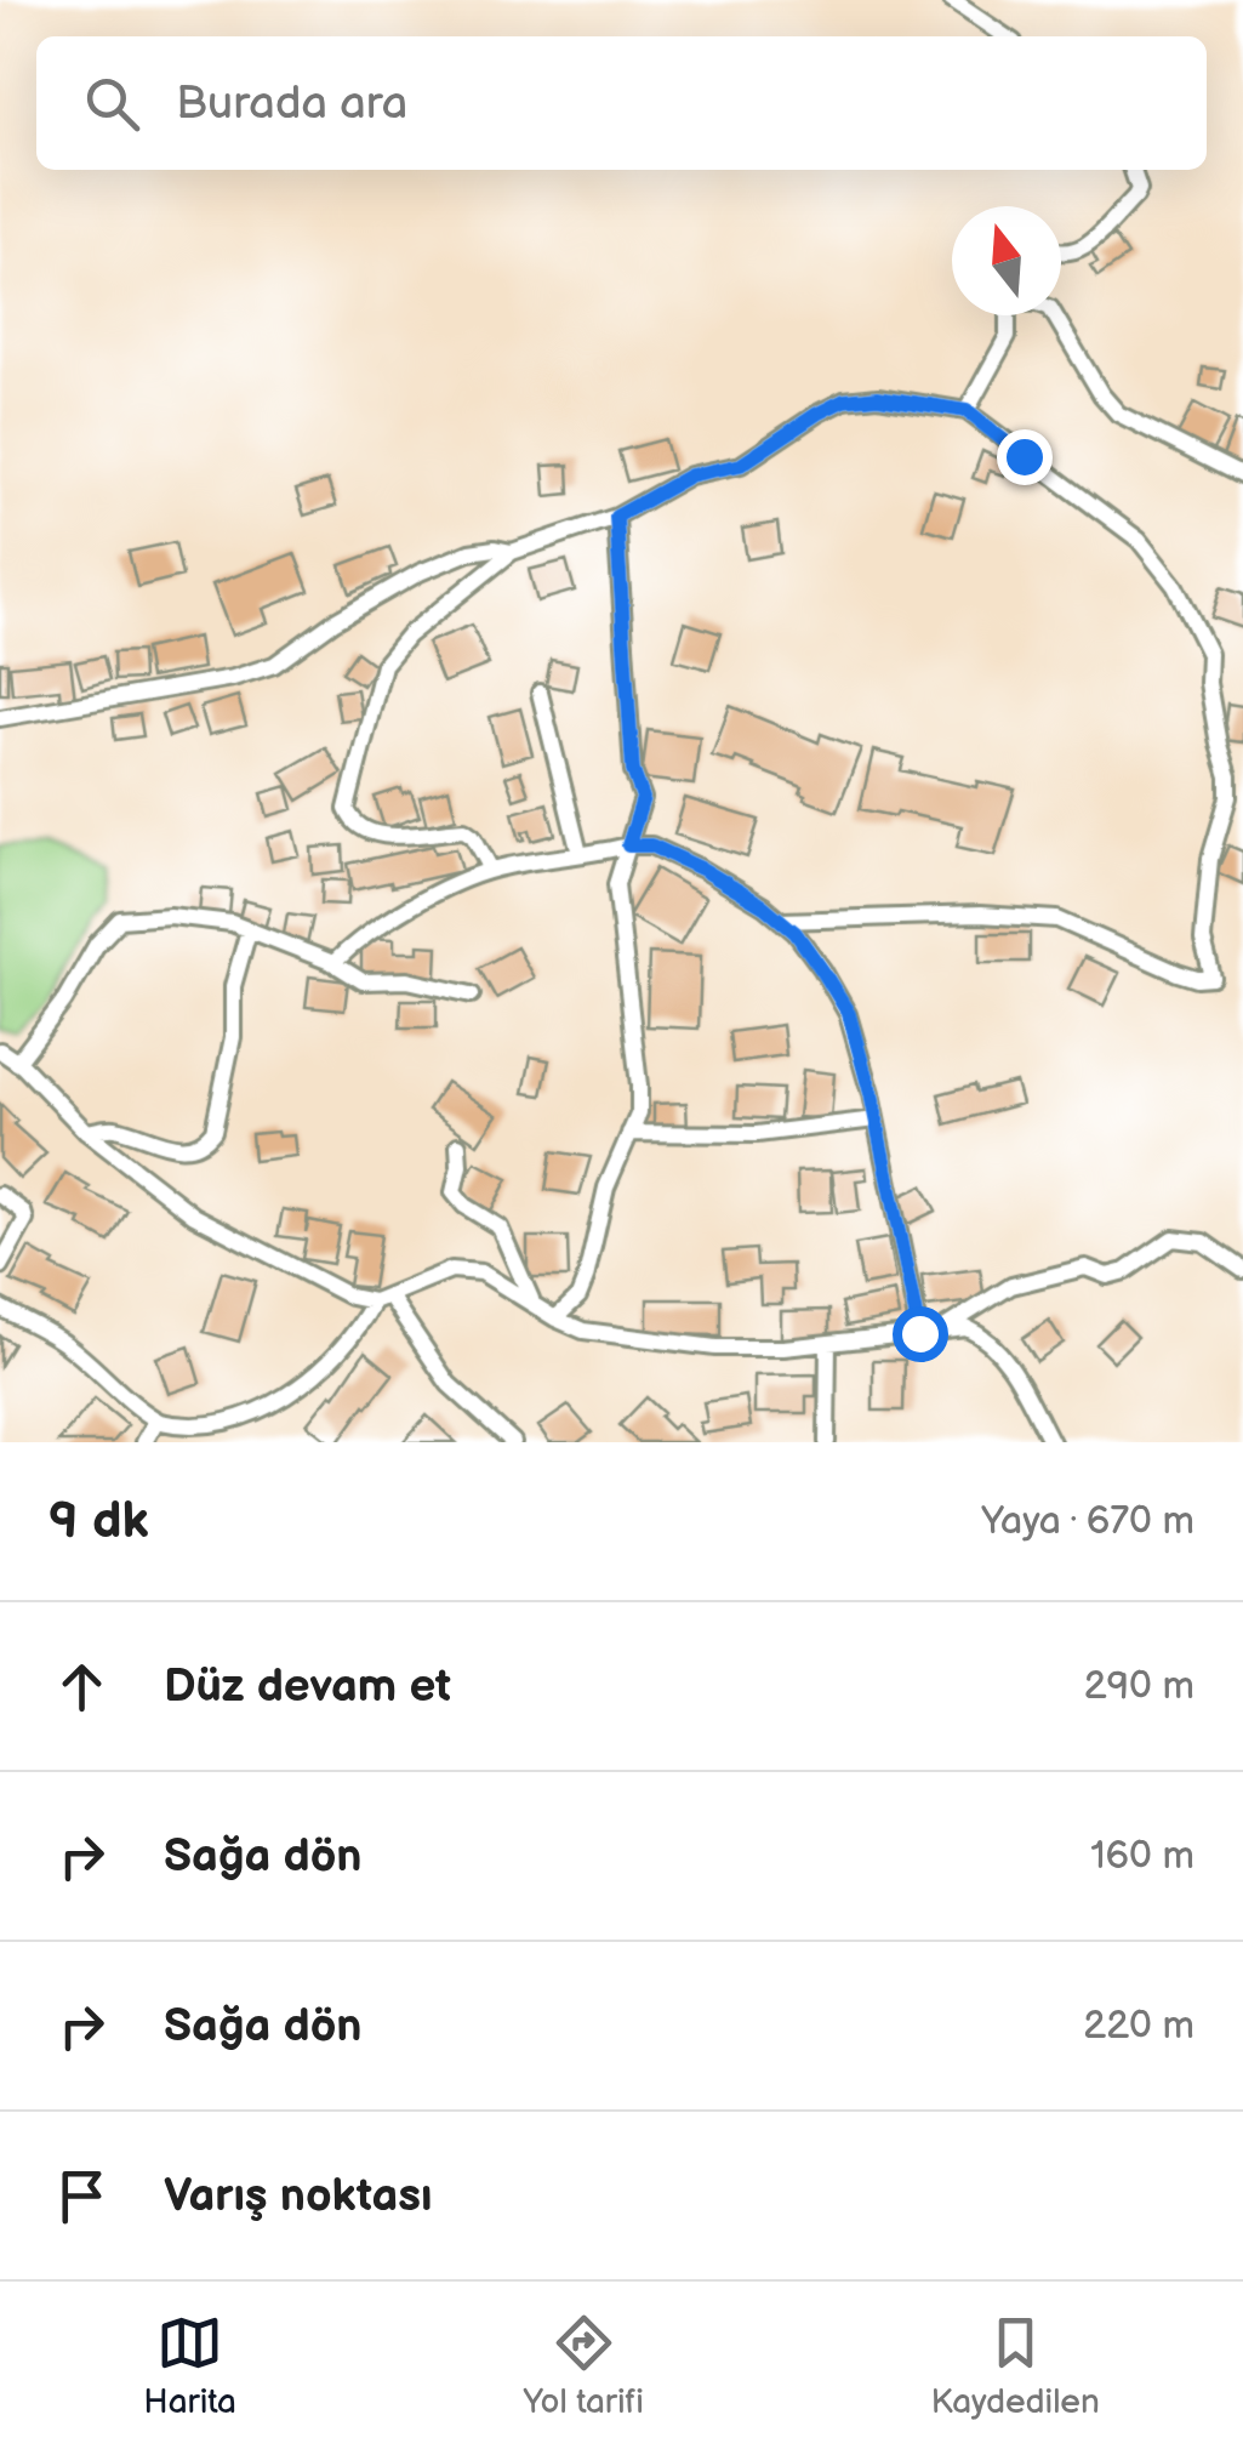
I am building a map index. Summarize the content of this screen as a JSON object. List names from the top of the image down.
{
  "north": "top",
  "page": {
    "search": "Burada ara",
    "heading": ["9 dk", "Yaya · 670 m"],
    "list": [
      ["Düz devam et", "290 m"],
      ["Sağa dön", "160 m"],
      ["Sağa dön", "220 m"],
      "Varış noktası"
    ],
    "nav": ["Harita", "Yol tarifi", "Kaydedilen"]
  }
}
